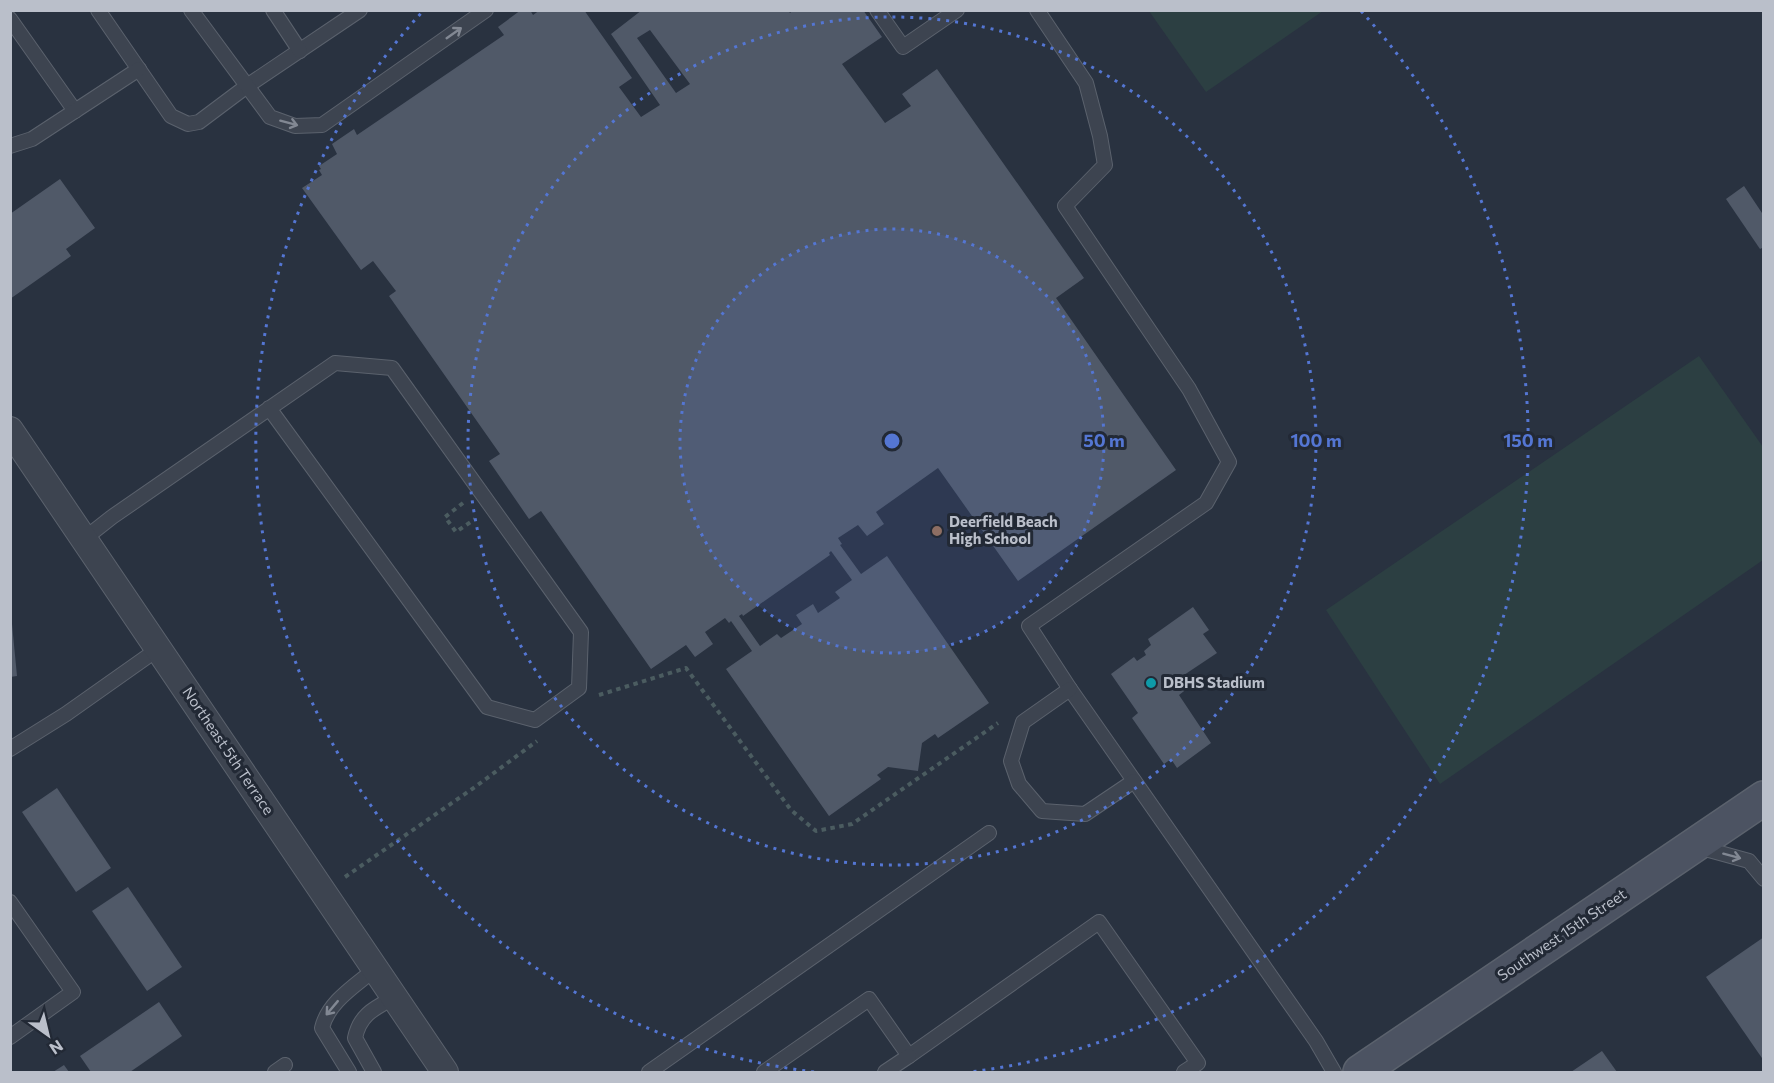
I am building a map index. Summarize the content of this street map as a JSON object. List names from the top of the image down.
{
  "streets": {
    "street": ["Northeast 5th Terrace", "Southwest 15th Street"]
  },
  "places": ["Deerfield Beach High School", "DBHS Stadium"],
  "north": "bottom right",
  "rings": ["50 m", "100 m", "150 m"]
}
